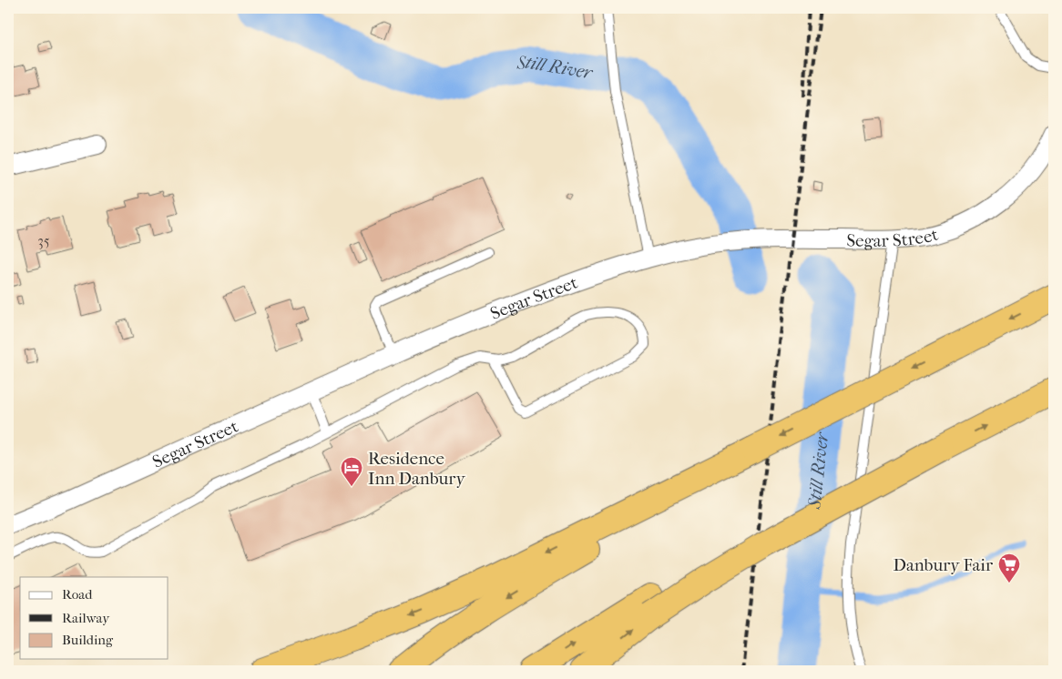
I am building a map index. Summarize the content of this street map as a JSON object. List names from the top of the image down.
{
  "streets": {
    "street": ["Segar Street"]
  },
  "water": ["Still River"],
  "places": {
    "hotel": ["Residence Inn Danbury"],
    "supermarket": ["Danbury Fair"]
  },
  "house_numbers": ["35"],
  "legend": ["Road", "Railway", "Building"]
}
